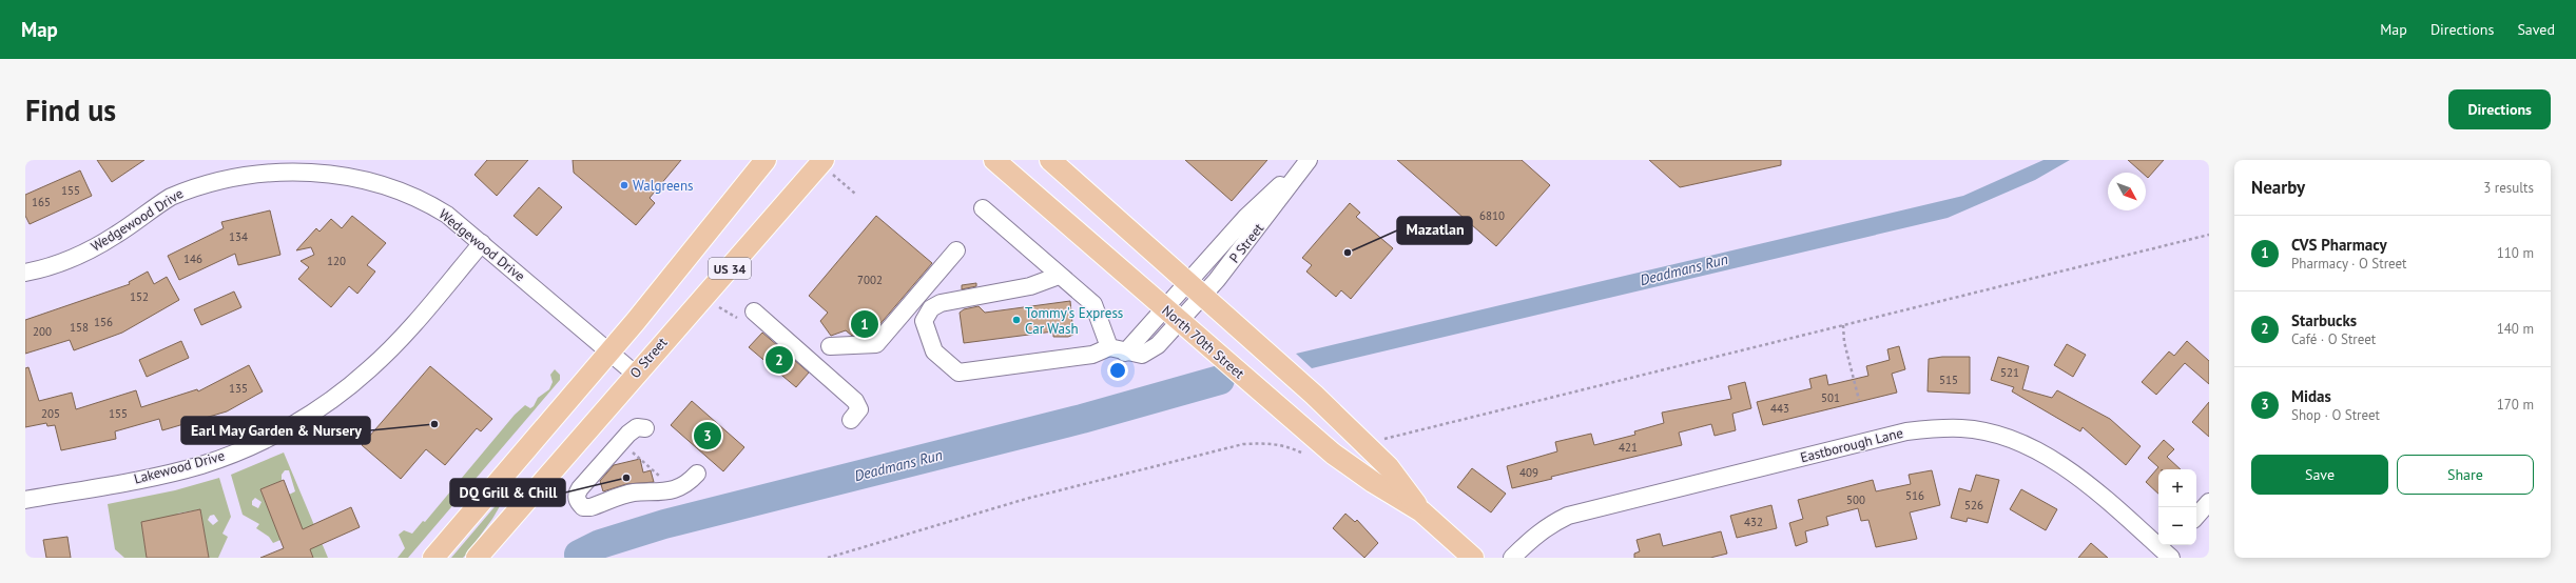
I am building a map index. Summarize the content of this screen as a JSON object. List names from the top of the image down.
{
  "streets": {
    "main road": ["US 34", "North 70th Street", "O Street"],
    "street": [
      "Wedgewood Drive",
      "P Street",
      "Eastborough Lane",
      "Lakewood Drive"
    ]
  },
  "crossings": [
    ["Wedgewood Drive", "US 34"],
    ["Wedgewood Drive", "O Street"],
    ["Wedgewood Drive", "Lakewood Drive"],
    ["P Street", "North 70th Street"]
  ],
  "water": ["Deadmans Run"],
  "places": [
    "Walgreens",
    "Mazatlan",
    "Tommy's Express Car Wash",
    "Earl May Garden & Nursery",
    "DQ Grill & Chill"
  ],
  "house_numbers": [
    "155",
    "165",
    "6810",
    "134",
    "146",
    "120",
    "7002",
    "152",
    "156",
    "158",
    "200",
    "521",
    "515",
    "135",
    "501",
    "443",
    "205",
    "155",
    "421",
    "409",
    "516",
    "500",
    "526",
    "432"
  ],
  "north": "bottom right",
  "page": {
    "header": "Map",
    "nav": ["Map", "Directions", "Saved"],
    "buttons": [
      "Directions",
      ["Save", "Share"]
    ],
    "title": "Find us",
    "heading": ["Nearby", "3 results"],
    "list": [
      {
        "mark": "1",
        "name": "CVS Pharmacy",
        "note": "Pharmacy · O Street",
        "value": "110 m"
      },
      {
        "mark": "2",
        "name": "Starbucks",
        "note": "Café · O Street",
        "value": "140 m"
      },
      {
        "mark": "3",
        "name": "Midas",
        "note": "Shop · O Street",
        "value": "170 m"
      }
    ],
    "pins": ["1", "2", "3"],
    "map_buttons": ["+", "−"]
  }
}
